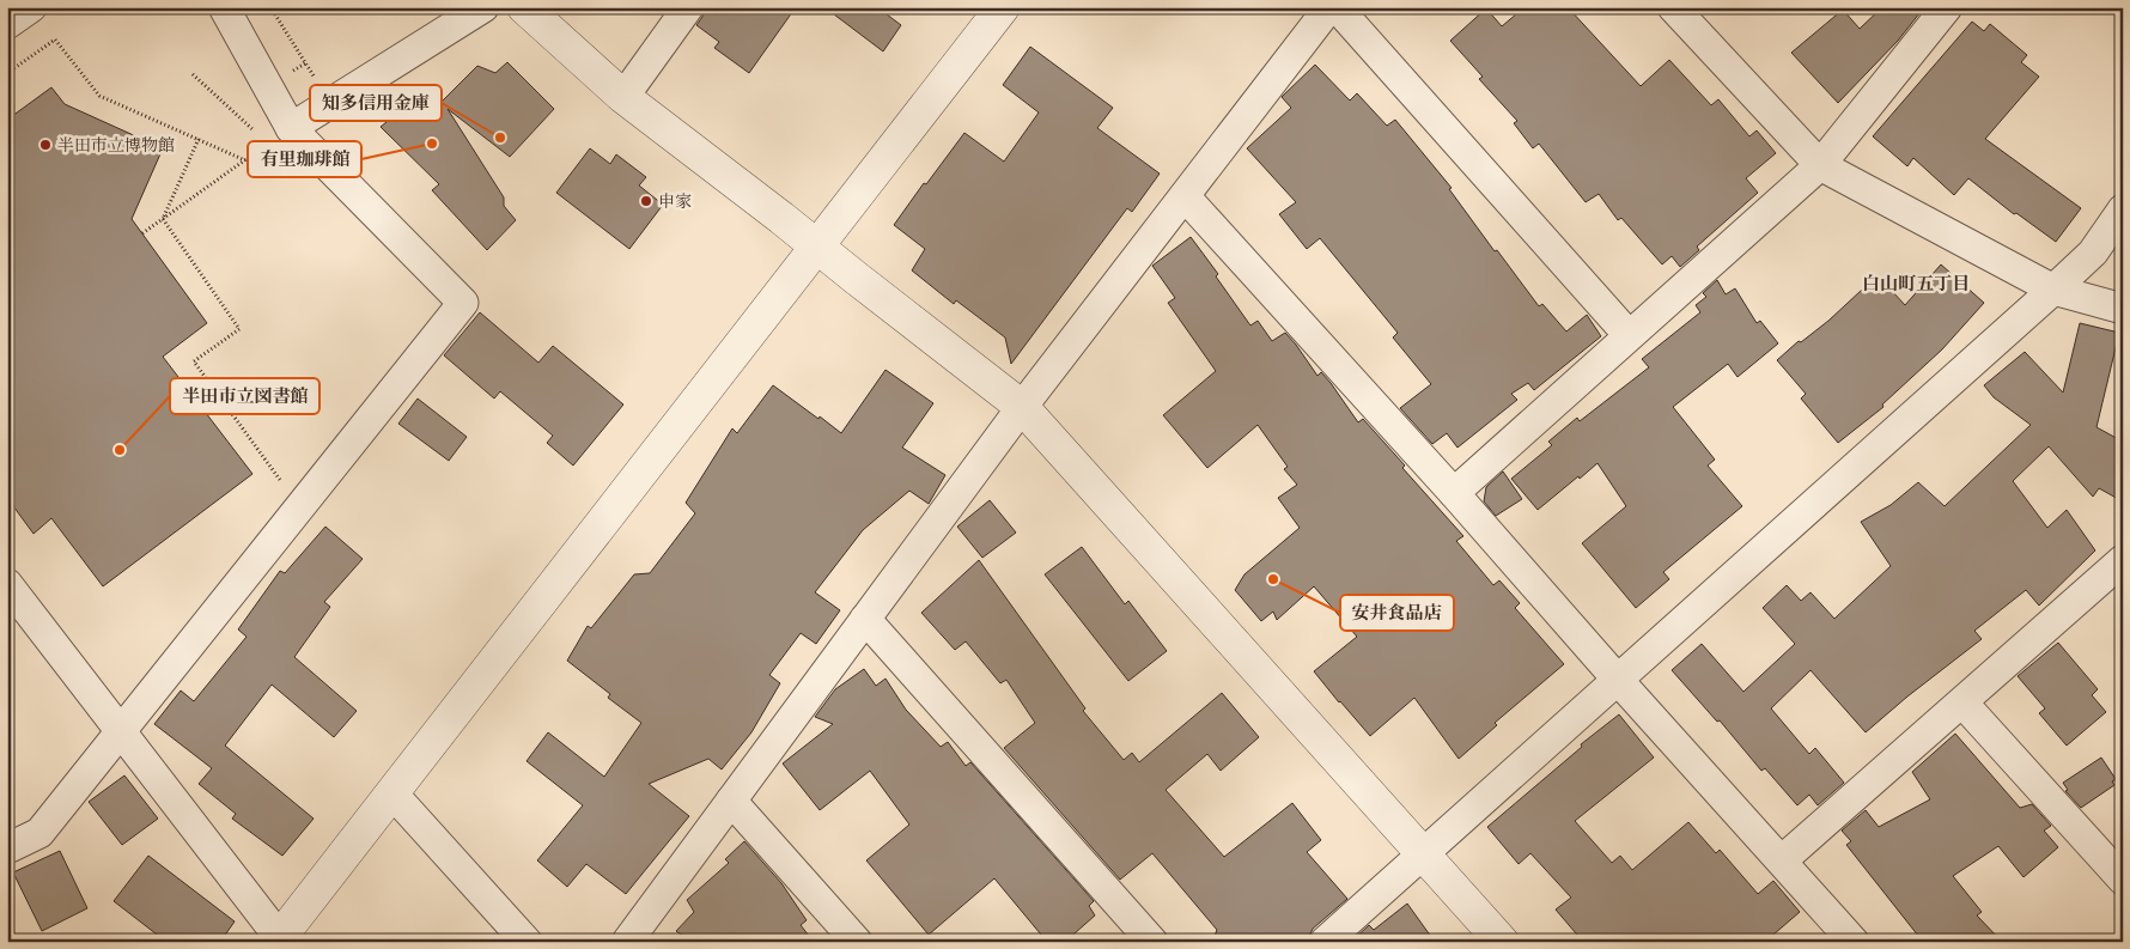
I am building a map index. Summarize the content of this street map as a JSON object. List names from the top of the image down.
{
  "districts": ["白山町五丁目"],
  "places": [
    "知多信用金庫",
    "有里珈琲館",
    "半田市立博物館",
    "申家",
    "半田市立図書館",
    "安井食品店"
  ]
}
